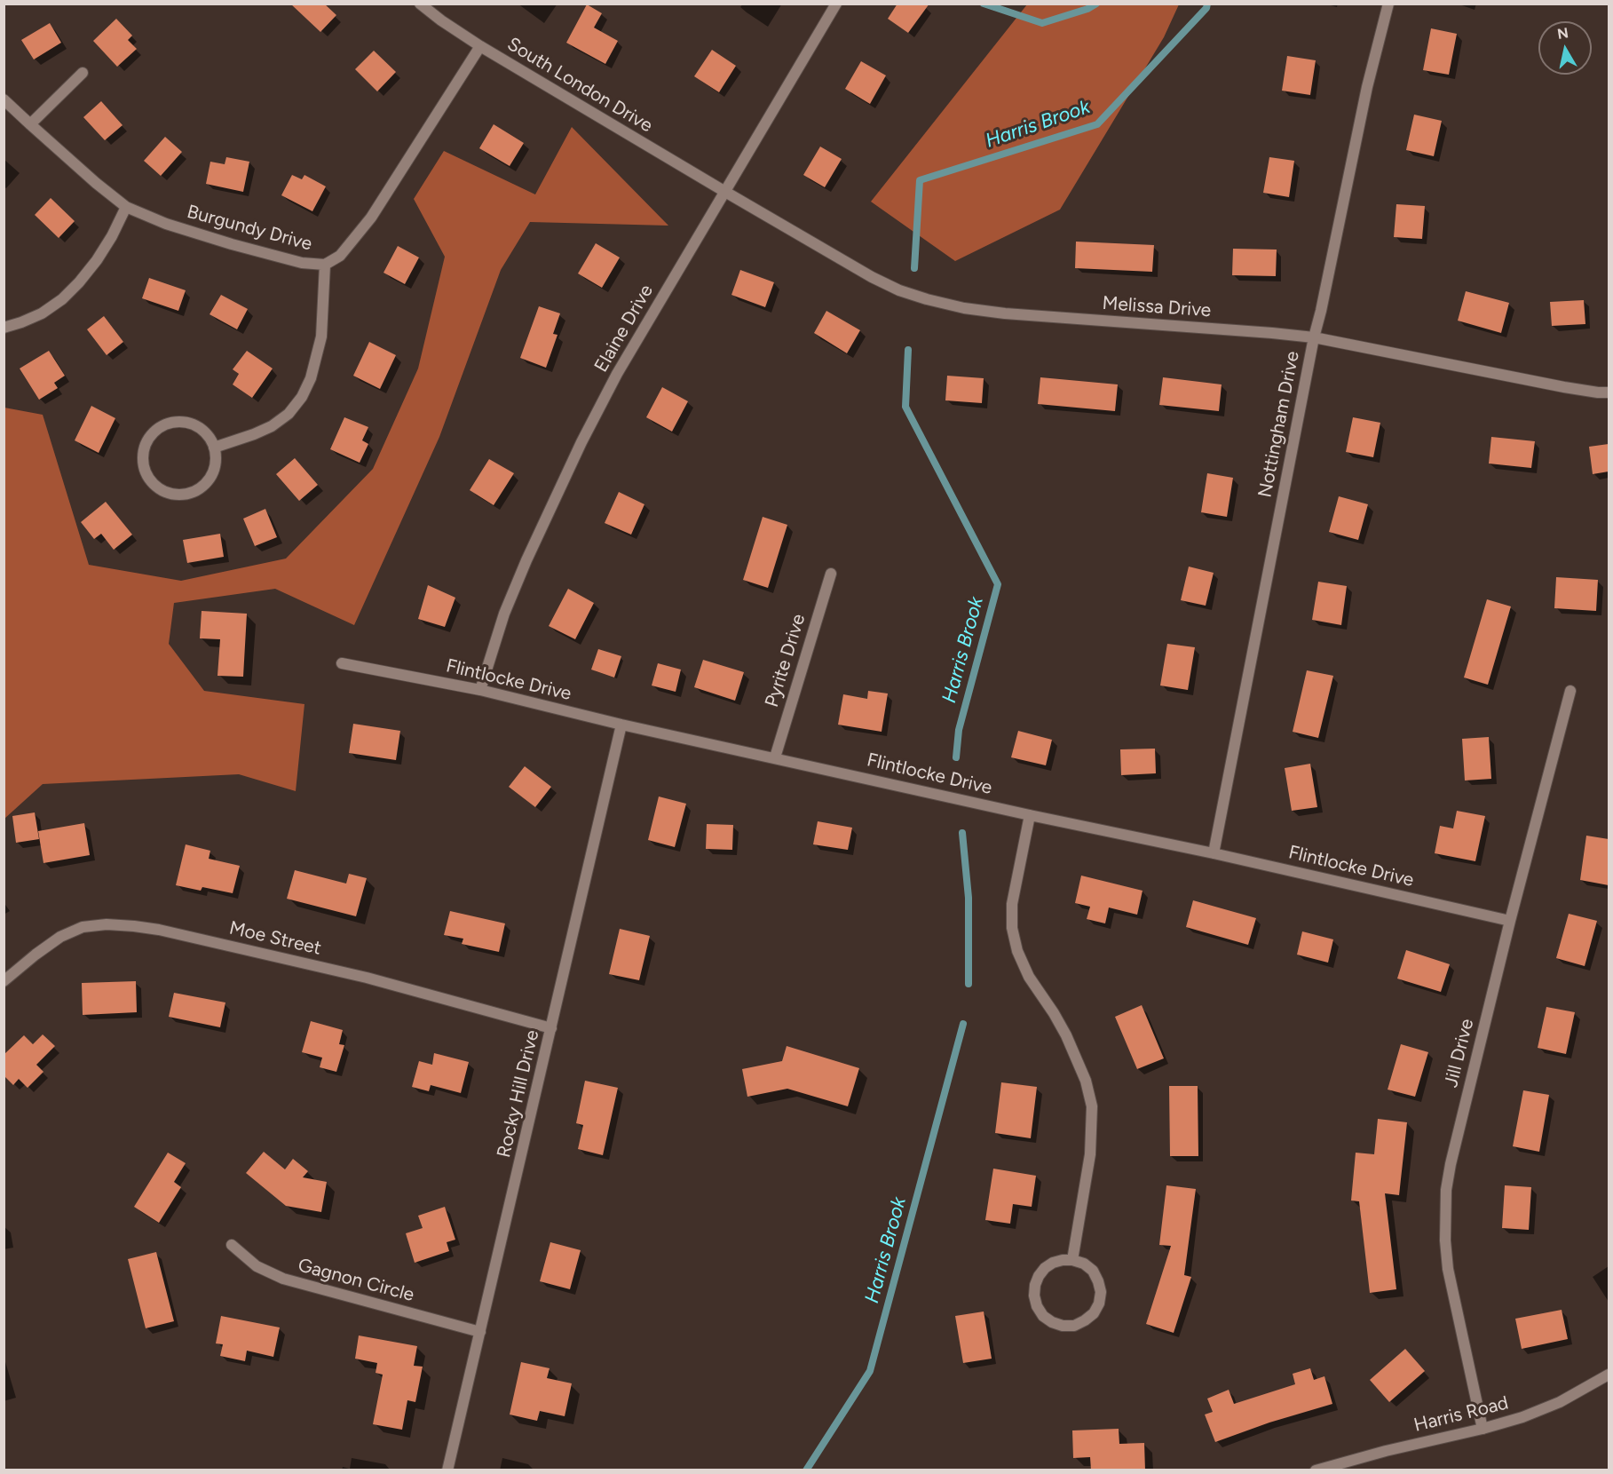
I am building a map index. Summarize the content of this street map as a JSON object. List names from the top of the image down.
{
  "streets": {
    "street": [
      "South London Drive",
      "Burgundy Drive",
      "Melissa Drive",
      "Elaine Drive",
      "Nottingham Drive",
      "Pyrite Drive",
      "Flintlocke Drive",
      "Moe Street",
      "Jill Drive",
      "Rocky Hill Drive",
      "Gagnon Circle",
      "Harris Road"
    ]
  },
  "crossings": [
    ["South London Drive", "Burgundy Drive"],
    ["South London Drive", "Melissa Drive"],
    ["South London Drive", "Elaine Drive"],
    ["Melissa Drive", "Elaine Drive"],
    ["Melissa Drive", "Nottingham Drive"],
    ["Elaine Drive", "Flintlocke Drive"],
    ["Nottingham Drive", "Flintlocke Drive"],
    ["Pyrite Drive", "Flintlocke Drive"],
    ["Flintlocke Drive", "Jill Drive"],
    ["Flintlocke Drive", "Rocky Hill Drive"],
    ["Moe Street", "Rocky Hill Drive"],
    ["Jill Drive", "Harris Road"],
    ["Rocky Hill Drive", "Gagnon Circle"]
  ],
  "water": ["Harris Brook"],
  "north": "top"
}
